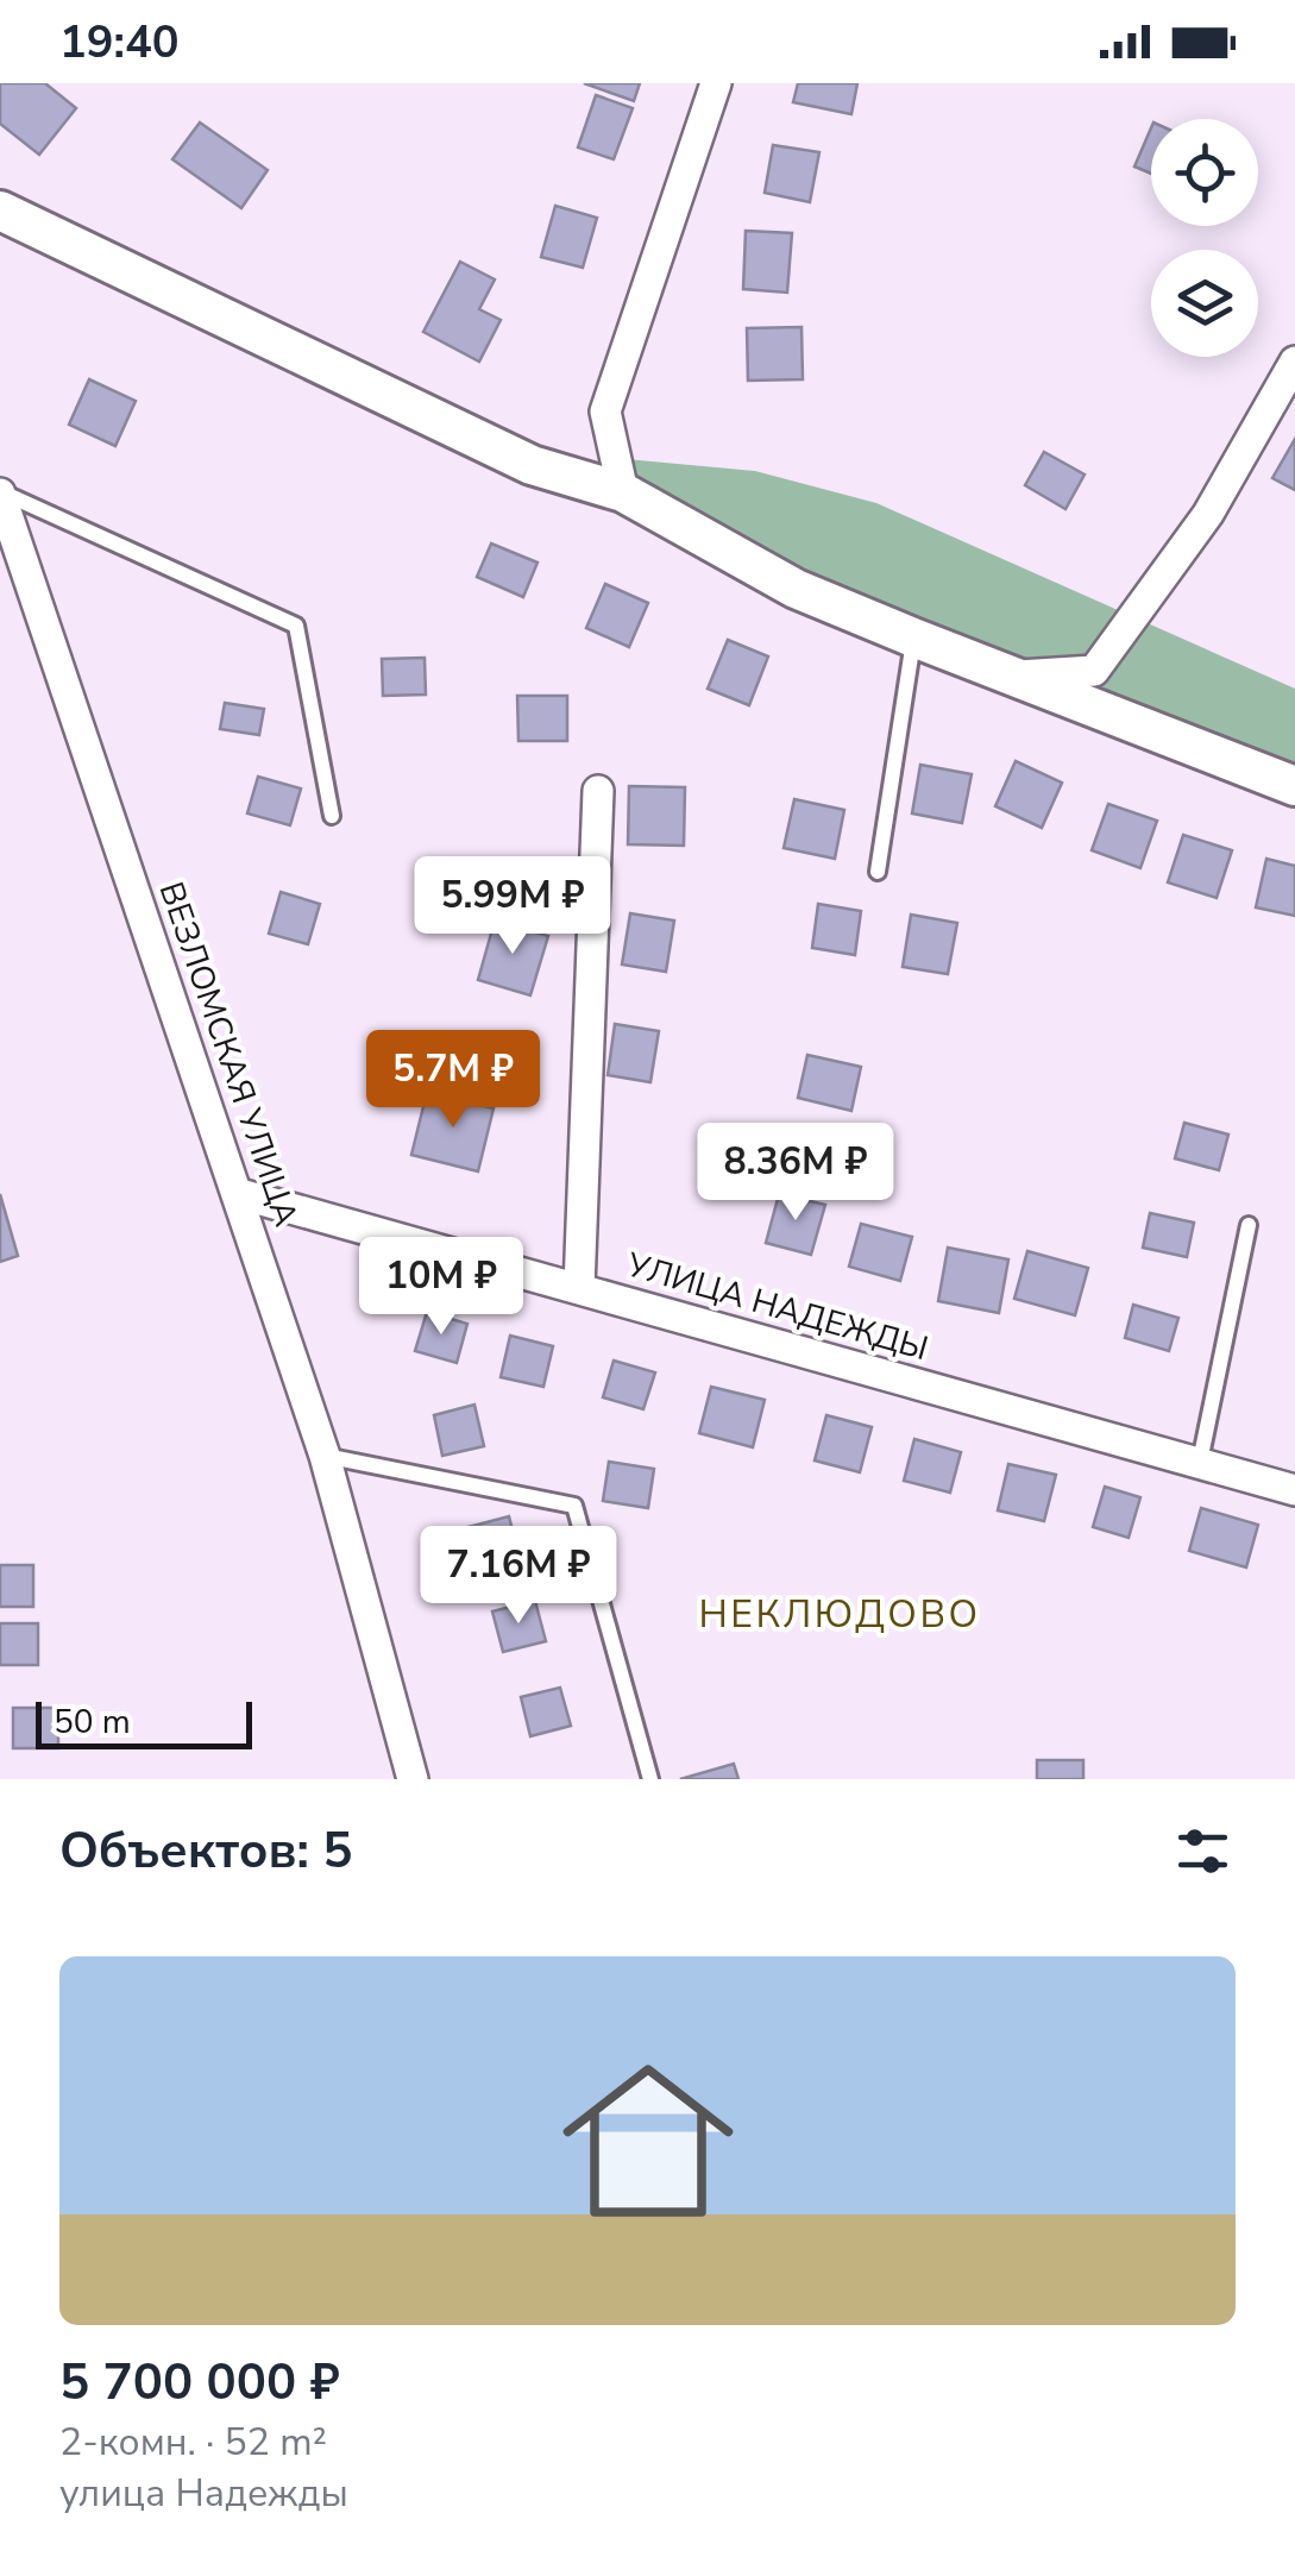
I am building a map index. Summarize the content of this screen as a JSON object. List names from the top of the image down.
{
  "streets": {
    "street": ["ВЕЗЛОМСКАЯ УЛИЦА", "УЛИЦА НАДЕЖДЫ"]
  },
  "crossings": [
    ["ВЕЗЛОМСКАЯ УЛИЦА", "УЛИЦА НАДЕЖДЫ"]
  ],
  "districts": ["НЕКЛЮДОВО"],
  "scale_bar": "50 m",
  "page": {
    "status": "19:40",
    "price": [
      "5.99M ₽",
      "5.7M ₽",
      "8.36M ₽",
      "10M ₽",
      "7.16M ₽"
    ],
    "scale": "50 m",
    "heading": "Объектов: 5",
    "list": [
      {
        "name": "5 700 000 ₽",
        "note": "2-комн. · 52 m² · улица Надежды"
      }
    ]
  }
}
